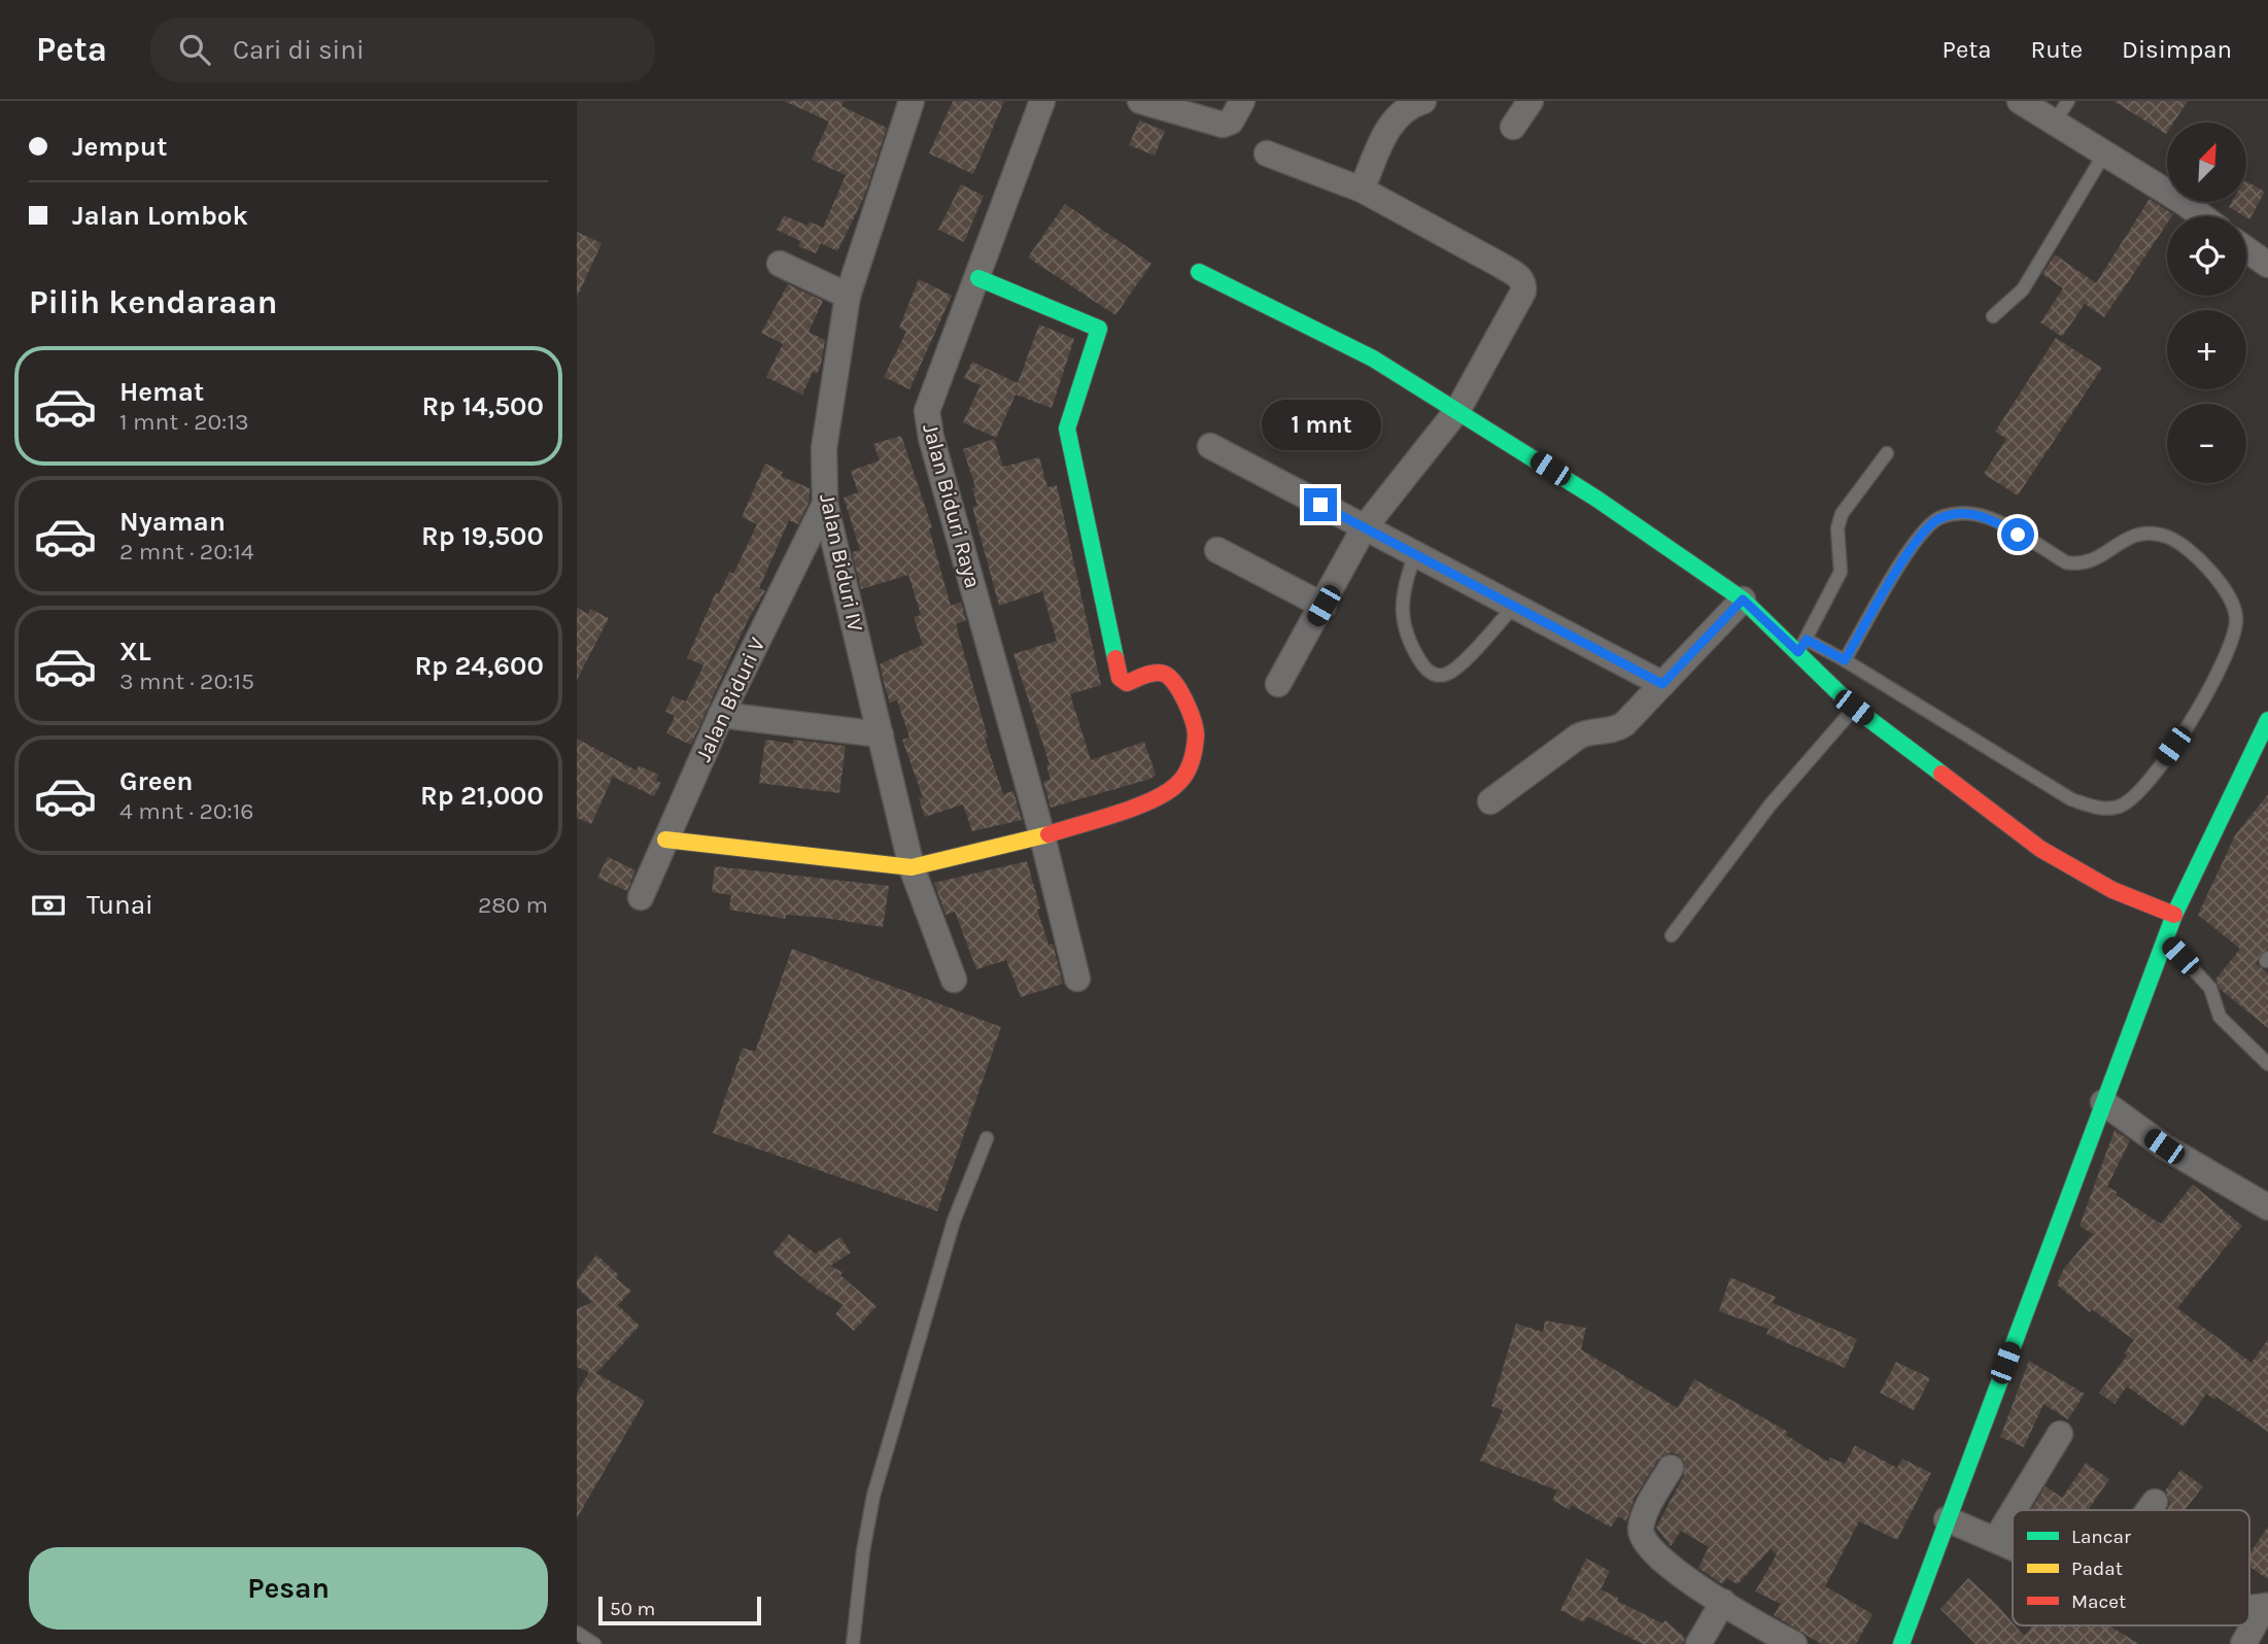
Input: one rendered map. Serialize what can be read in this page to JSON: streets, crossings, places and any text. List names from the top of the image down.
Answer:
{
  "streets": {
    "street": ["Jalan Biduri Raya", "Jalan Biduri IV", "Jalan Biduri V"]
  },
  "crossings": [
    ["Jalan Biduri IV", "Jalan Biduri V"]
  ],
  "legend": ["Lancar", "Padat", "Macet"],
  "scale_bar": "50 m",
  "north": "top right",
  "page": {
    "header": "Peta",
    "search": "Cari di sini",
    "nav": ["Peta", "Rute", "Disimpan"],
    "banner": ["Jemput", "Jalan Lombok"],
    "map_buttons": ["+", "−"],
    "heading": "Pilih kendaraan",
    "list": [
      {
        "name": "Hemat",
        "note": "1 mnt · 20:13",
        "value": "Rp 14,500"
      },
      {
        "name": "Nyaman",
        "note": "2 mnt · 20:14",
        "value": "Rp 19,500"
      },
      {
        "name": "XL",
        "note": "3 mnt · 20:15",
        "value": "Rp 24,600"
      },
      {
        "name": "Green",
        "note": "4 mnt · 20:16",
        "value": "Rp 21,000"
      }
    ],
    "bubble": "1 mnt",
    "pay": ["Tunai", "280 m"],
    "buttons": "Pesan",
    "scale": "50 m"
  }
}
